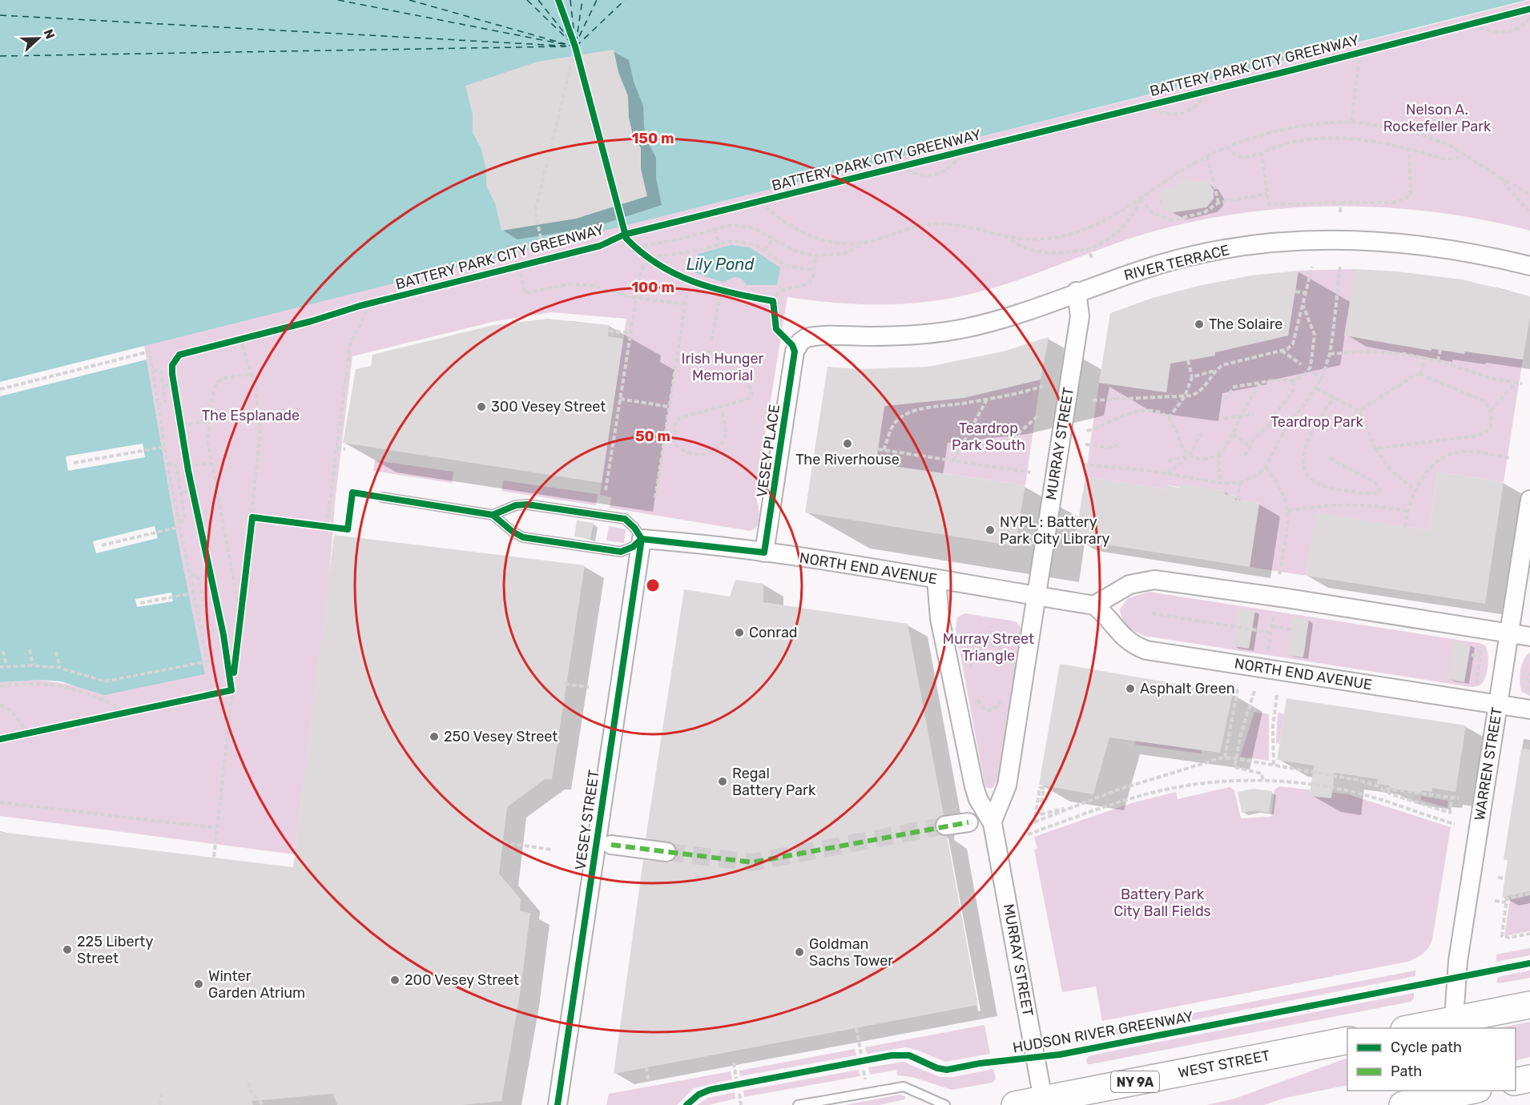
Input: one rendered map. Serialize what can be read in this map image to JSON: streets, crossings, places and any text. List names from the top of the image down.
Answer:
{
  "streets": {
    "highway": ["WEST STREET", "NY 9A"],
    "street": [
      "RIVER TERRACE",
      "MURRAY STREET",
      "VESEY PLACE",
      "NORTH END AVENUE",
      "WARREN STREET",
      "VESEY STREET"
    ],
    "cycle path": ["BATTERY PARK CITY GREENWAY", "HUDSON RIVER GREENWAY"]
  },
  "crossings": [
    ["RIVER TERRACE", "MURRAY STREET"],
    ["RIVER TERRACE", "VESEY PLACE"],
    ["MURRAY STREET", "NORTH END AVENUE"],
    ["MURRAY STREET", "WEST STREET"],
    ["VESEY PLACE", "NORTH END AVENUE"],
    ["NORTH END AVENUE", "WARREN STREET"],
    ["NORTH END AVENUE", "VESEY STREET"]
  ],
  "water": ["Lily Pond"],
  "parks": [
    "Nelson A. Rockefeller Park",
    "Irish Hunger Memorial",
    "The Esplanade",
    "Teardrop Park",
    "Teardrop Park South",
    "Murray Street Triangle",
    "Battery Park City Ball Fields"
  ],
  "places": [
    "The Solaire",
    "300 Vesey Street",
    "The Riverhouse",
    "NYPL : Battery Park City Library",
    "Conrad",
    "Asphalt Green",
    "250 Vesey Street",
    "Regal Battery Park",
    "225 Liberty Street",
    "Goldman Sachs Tower",
    "200 Vesey Street",
    "Winter Garden Atrium"
  ],
  "legend": ["Cycle path", "Path"],
  "north": "right",
  "rings": ["150 m", "100 m", "50 m"]
}
